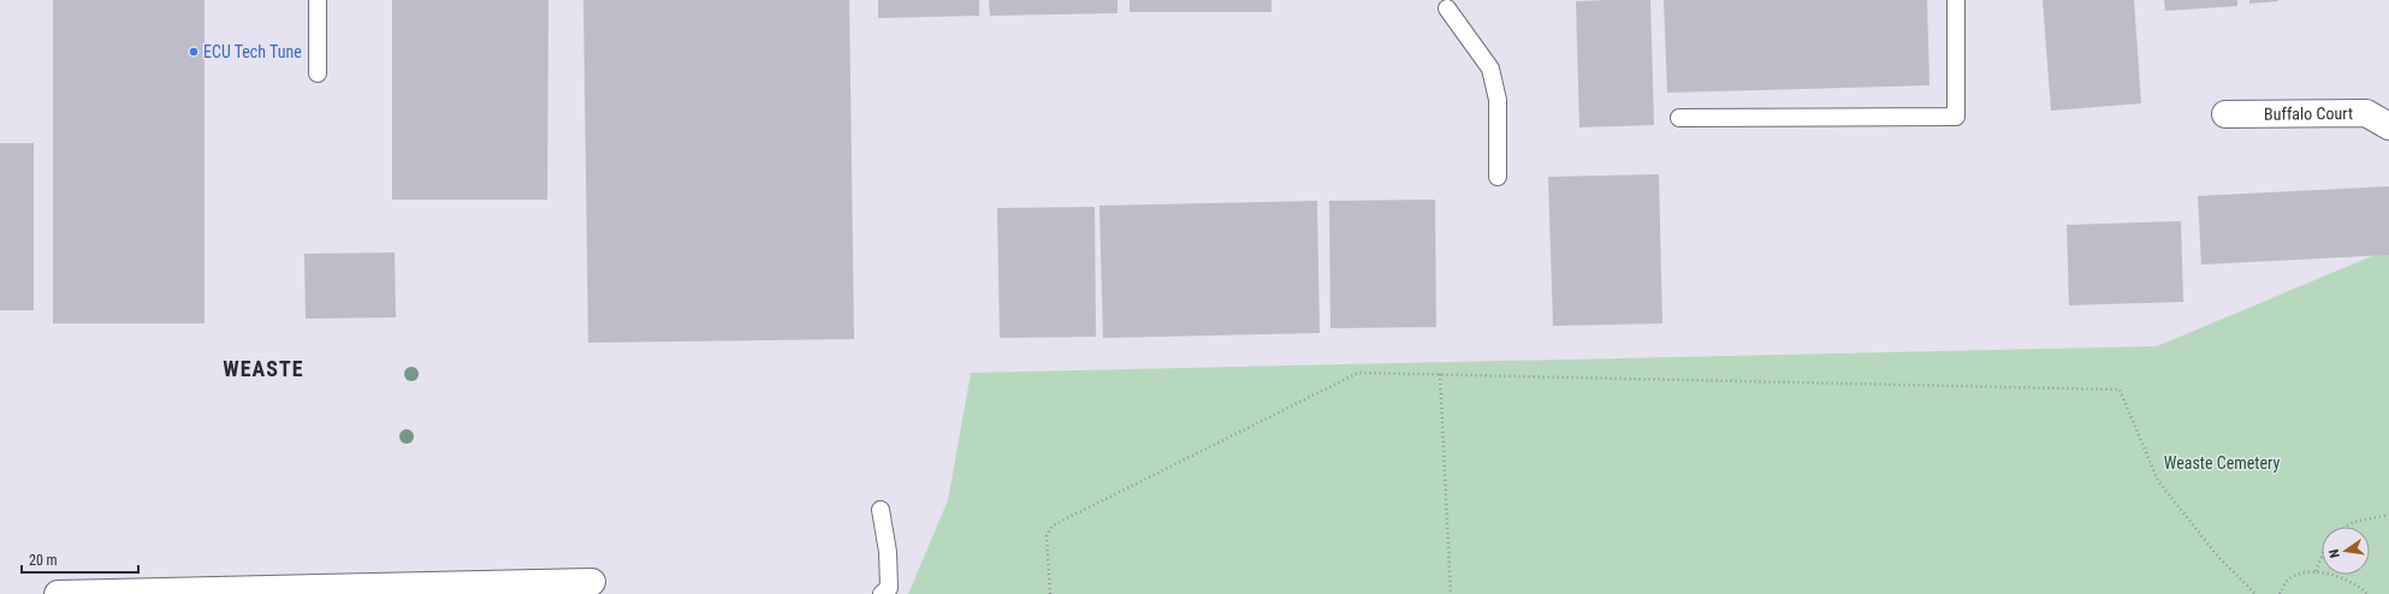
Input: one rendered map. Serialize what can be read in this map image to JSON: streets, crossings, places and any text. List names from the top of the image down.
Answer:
{
  "streets": {
    "street": ["Buffalo Court"]
  },
  "districts": ["WEASTE"],
  "parks": ["Weaste Cemetery"],
  "places": ["ECU Tech Tune"],
  "scale_bar": "20 m",
  "north": "left"
}
